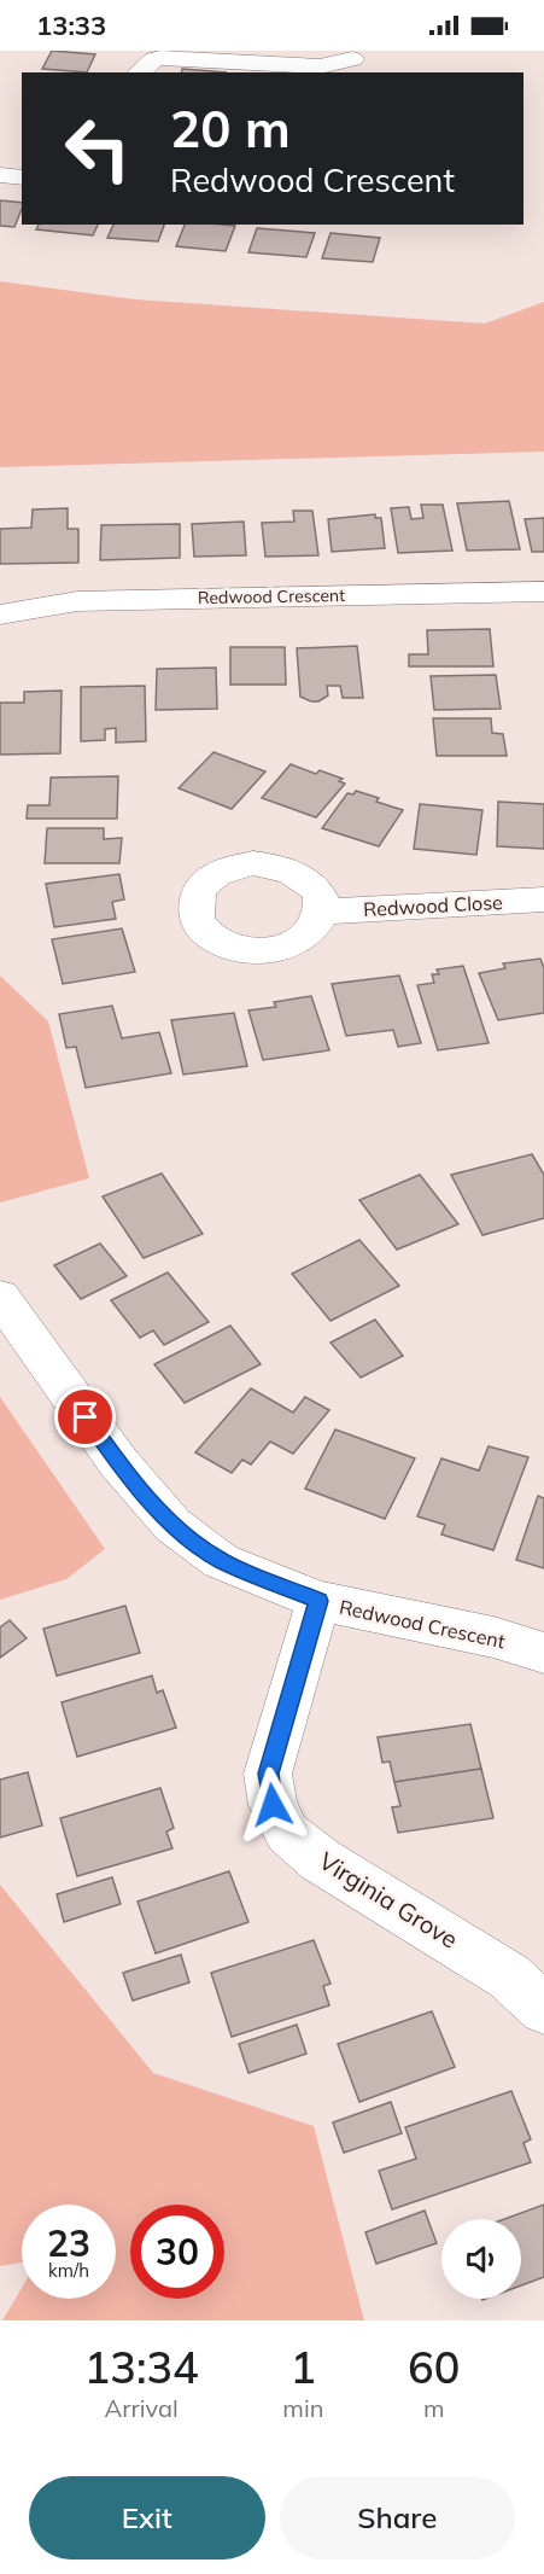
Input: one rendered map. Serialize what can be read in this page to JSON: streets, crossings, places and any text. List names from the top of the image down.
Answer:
{
  "streets": {
    "street": ["Redwood Crescent", "Redwood Close", "Virginia Grove"]
  },
  "crossings": [
    ["Redwood Crescent", "Virginia Grove"]
  ],
  "page": {
    "status": "13:33",
    "turn": ["20 m", "Redwood Crescent"],
    "speed": "23 km/h",
    "limit": "30",
    "eta": [
      "13:34",
      "Arrival",
      "1",
      "min",
      "60",
      "m"
    ],
    "buttons": ["Exit", "Share"]
  }
}
